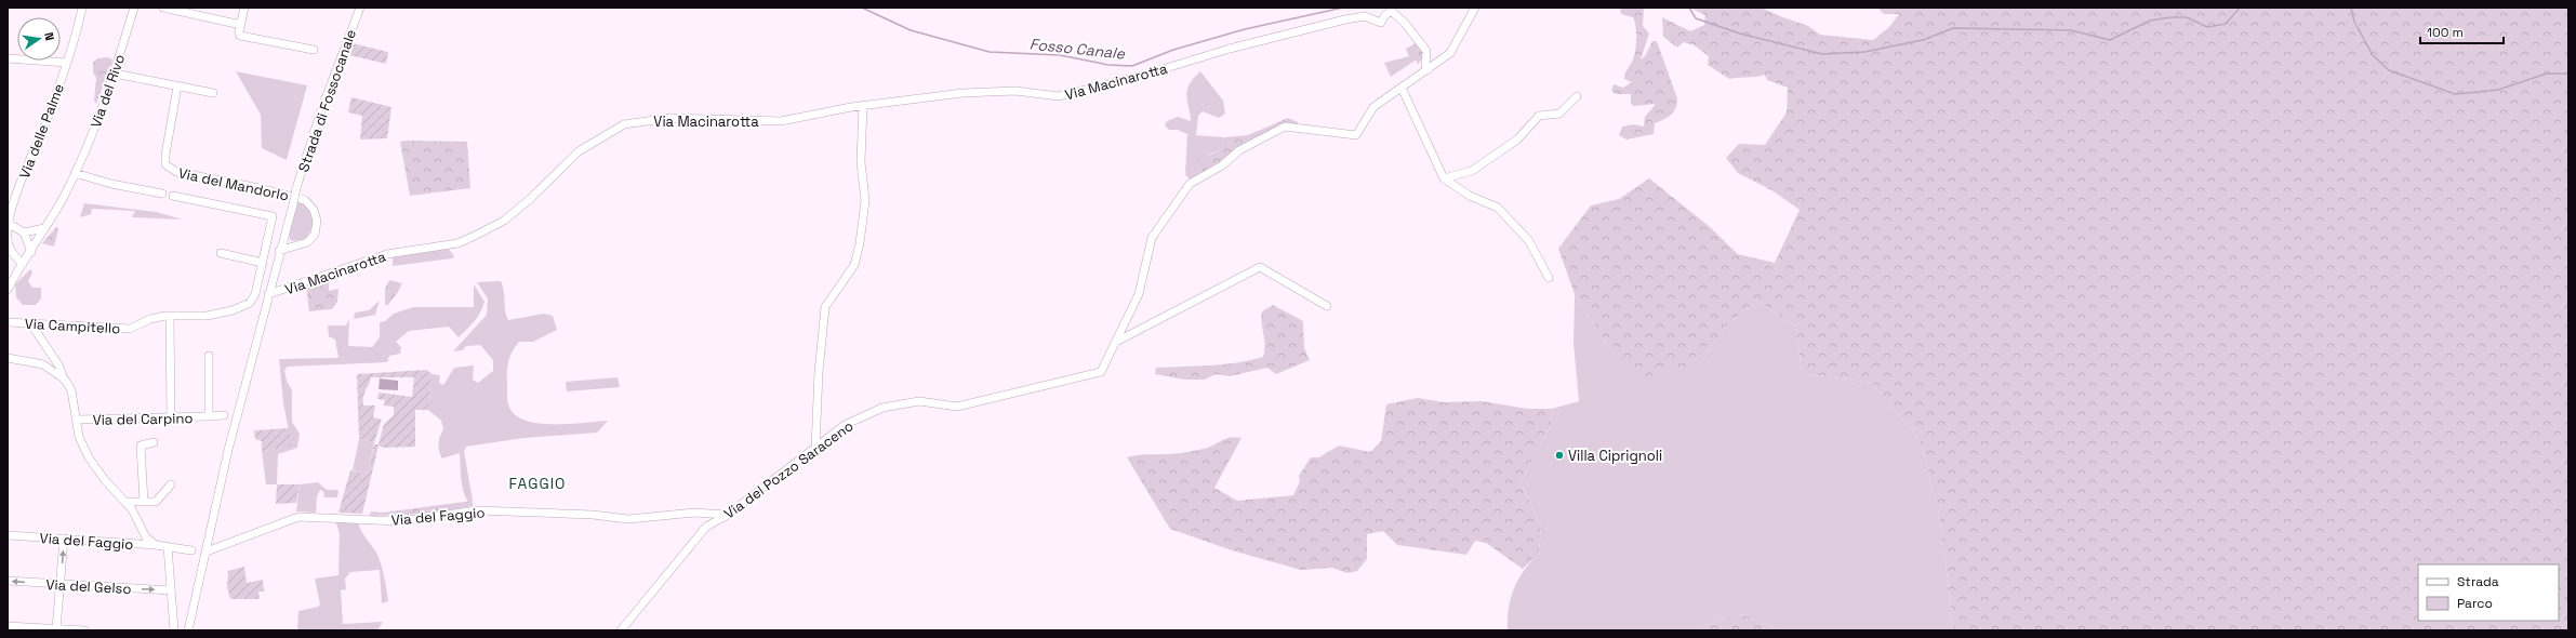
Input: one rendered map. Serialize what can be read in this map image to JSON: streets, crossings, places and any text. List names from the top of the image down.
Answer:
{
  "streets": {
    "street": [
      "Via Macinarotta",
      "Via del Rivo",
      "Strada di Fossocanale",
      "Via delle Palme",
      "Via del Mandorlo",
      "Via Campitello",
      "Via del Carpino",
      "Via del Pozzo Saraceno",
      "Via del Faggio",
      "Via del Gelso"
    ]
  },
  "crossings": [
    ["Via Macinarotta", "Strada di Fossocanale"],
    ["Via Macinarotta", "Via del Pozzo Saraceno"],
    ["Via Macinarotta", "Via del Faggio"],
    ["Via del Rivo", "Via delle Palme"],
    ["Strada di Fossocanale", "Via del Mandorlo"],
    ["Via del Pozzo Saraceno", "Via del Faggio"]
  ],
  "districts": ["FAGGIO"],
  "water": ["Fosso Canale"],
  "places": ["Villa Ciprignoli"],
  "legend": ["Strada", "Parco"],
  "scale_bar": "100 m",
  "north": "right"
}
